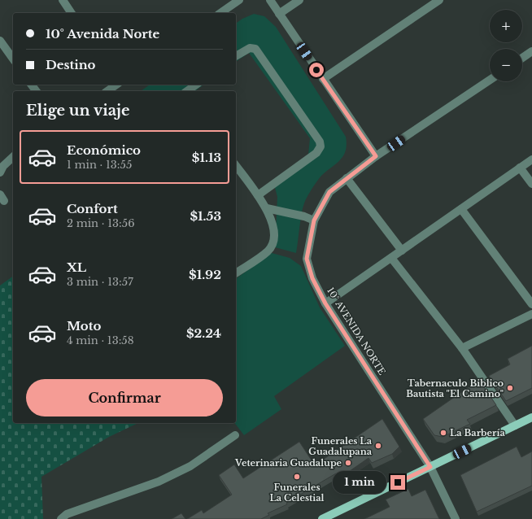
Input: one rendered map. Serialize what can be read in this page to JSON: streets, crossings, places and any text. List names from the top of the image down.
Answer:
{
  "streets": {
    "street": ["10° AVENIDA NORTE"]
  },
  "places": [
    "Tabernaculo Biblico Bautista \"El Camino\"",
    "La Barbería",
    "Funerales La Guadalupana",
    "Veterinaria Guadalupe",
    "Funerales La Celestial"
  ],
  "page": {
    "map_buttons": ["+", "−"],
    "banner": ["10° Avenida Norte", "Destino"],
    "heading": "Elige un viaje",
    "list": [
      {
        "name": "Económico",
        "note": "1 min · 13:55",
        "value": "$1.13"
      },
      {
        "name": "Confort",
        "note": "2 min · 13:56",
        "value": "$1.53"
      },
      {
        "name": "XL",
        "note": "3 min · 13:57",
        "value": "$1.92"
      },
      {
        "name": "Moto",
        "note": "4 min · 13:58",
        "value": "$2.24"
      }
    ],
    "buttons": "Confirmar",
    "bubble": "1 min"
  }
}
